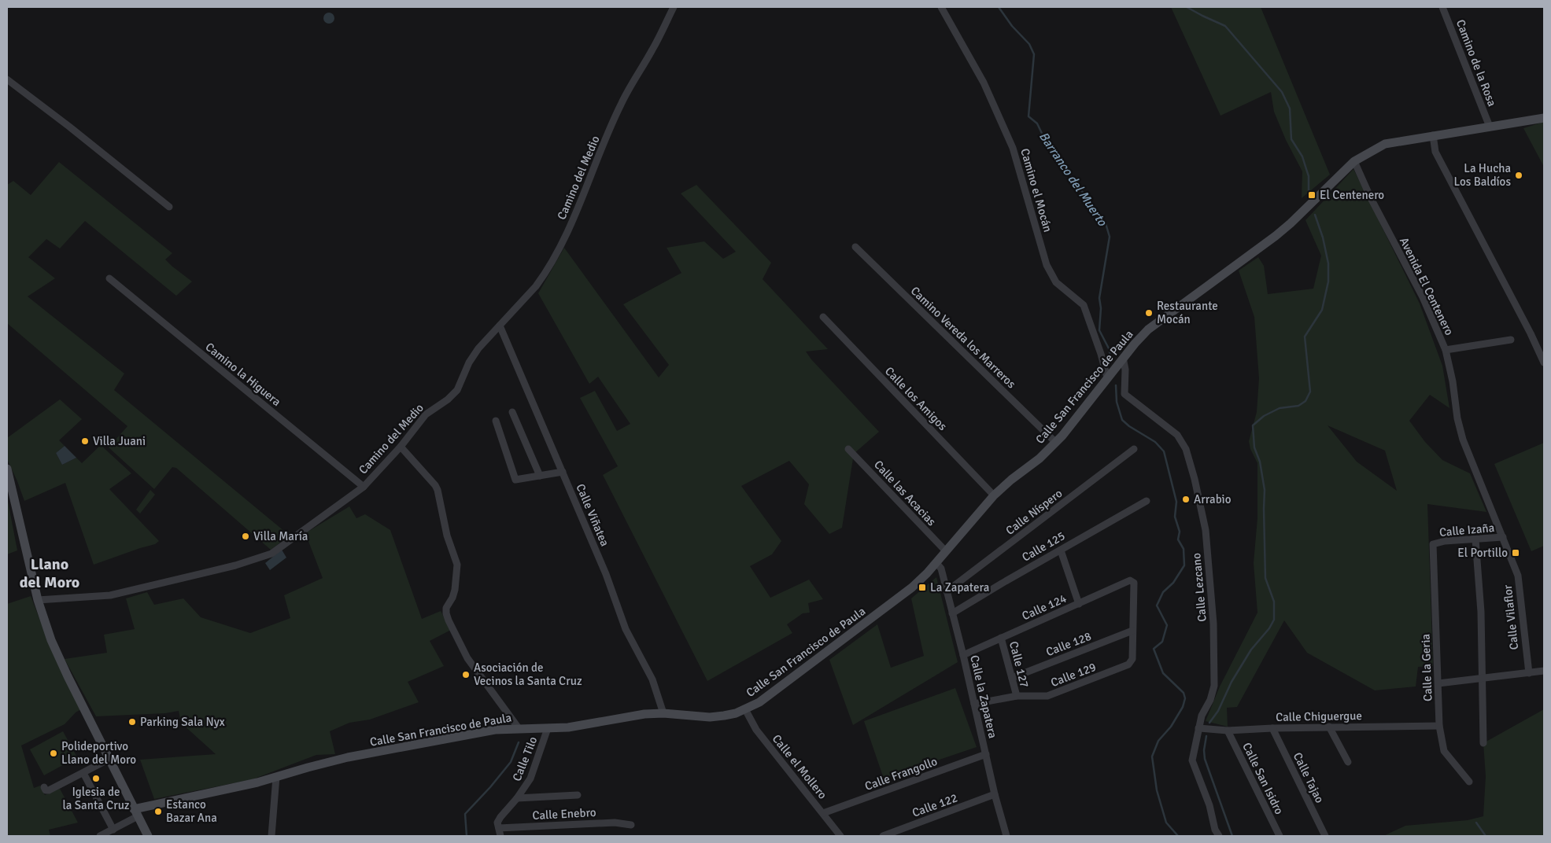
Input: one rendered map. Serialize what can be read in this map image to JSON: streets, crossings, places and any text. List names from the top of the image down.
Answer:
{
  "streets": {
    "main road": ["Calle San Francisco de Paula"],
    "street": [
      "Camino de la Rosa",
      "Camino del Medio",
      "Camino el Mocán",
      "Avenida El Centenero",
      "Camino Vereda los Marreros",
      "Camino la Higuera",
      "Calle los Amigos",
      "Calle las Acacias",
      "Calle Níspero",
      "Calle Viñatea",
      "Calle Izaña",
      "Calle 125",
      "Calle Lezcano",
      "Calle 124",
      "Calle Vilaflor",
      "Calle 128",
      "Calle 127",
      "Calle la Geria",
      "Calle 129",
      "Calle la Zapatera",
      "Calle Chiguergue",
      "Calle Tilo",
      "Calle el Mollero",
      "Calle Frangollo",
      "Calle Tajao",
      "Calle San Isidro",
      "Calle 122",
      "Calle Enebro"
    ]
  },
  "crossings": [
    ["Camino de la Rosa", "Calle San Francisco de Paula"],
    ["Camino del Medio", "Camino la Higuera"],
    ["Camino del Medio", "Calle Viñatea"],
    ["Camino el Mocán", "Calle San Francisco de Paula"],
    ["Avenida El Centenero", "Calle San Francisco de Paula"],
    ["Avenida El Centenero", "Calle Izaña"],
    ["Avenida El Centenero", "Calle Vilaflor"],
    ["Camino Vereda los Marreros", "Calle San Francisco de Paula"],
    ["Calle San Francisco de Paula", "Calle los Amigos"],
    ["Calle San Francisco de Paula", "Calle las Acacias"],
    ["Calle San Francisco de Paula", "Calle Viñatea"],
    ["Calle San Francisco de Paula", "Calle Lezcano"],
    ["Calle San Francisco de Paula", "Calle la Zapatera"],
    ["Calle San Francisco de Paula", "Calle Tilo"],
    ["Calle San Francisco de Paula", "Calle el Mollero"],
    ["Calle Níspero", "Calle la Zapatera"],
    ["Calle Izaña", "Calle Vilaflor"],
    ["Calle Izaña", "Calle la Geria"],
    ["Calle 125", "Calle la Zapatera"],
    ["Calle Lezcano", "Calle Chiguergue"],
    ["Calle 124", "Calle 128"],
    ["Calle 124", "Calle 127"],
    ["Calle 124", "Calle 129"],
    ["Calle 124", "Calle la Zapatera"],
    ["Calle 128", "Calle 127"],
    ["Calle 128", "Calle 129"],
    ["Calle 127", "Calle 129"],
    ["Calle la Geria", "Calle Chiguergue"],
    ["Calle 129", "Calle la Zapatera"],
    ["Calle la Zapatera", "Calle Frangollo"],
    ["Calle la Zapatera", "Calle 122"],
    ["Calle Chiguergue", "Calle Tajao"],
    ["Calle Chiguergue", "Calle San Isidro"],
    ["Calle Tilo", "Calle Enebro"],
    ["Calle el Mollero", "Calle Frangollo"]
  ],
  "districts": ["Llano del Moro"],
  "water": ["Barranco del Muerto"],
  "places": {
    "other": [
      "La Hucha Los Baldíos",
      "Restaurante Mocán",
      "Villa Juani",
      "Arrabio",
      "Villa María",
      "Asociación de Vecinos la Santa Cruz",
      "Parking Sala Nyx",
      "Polideportivo Llano del Moro",
      "Iglesia de la Santa Cruz",
      "Estanco Bazar Ana"
    ],
    "transit": ["El Centenero", "El Portillo", "La Zapatera"]
  }
}
